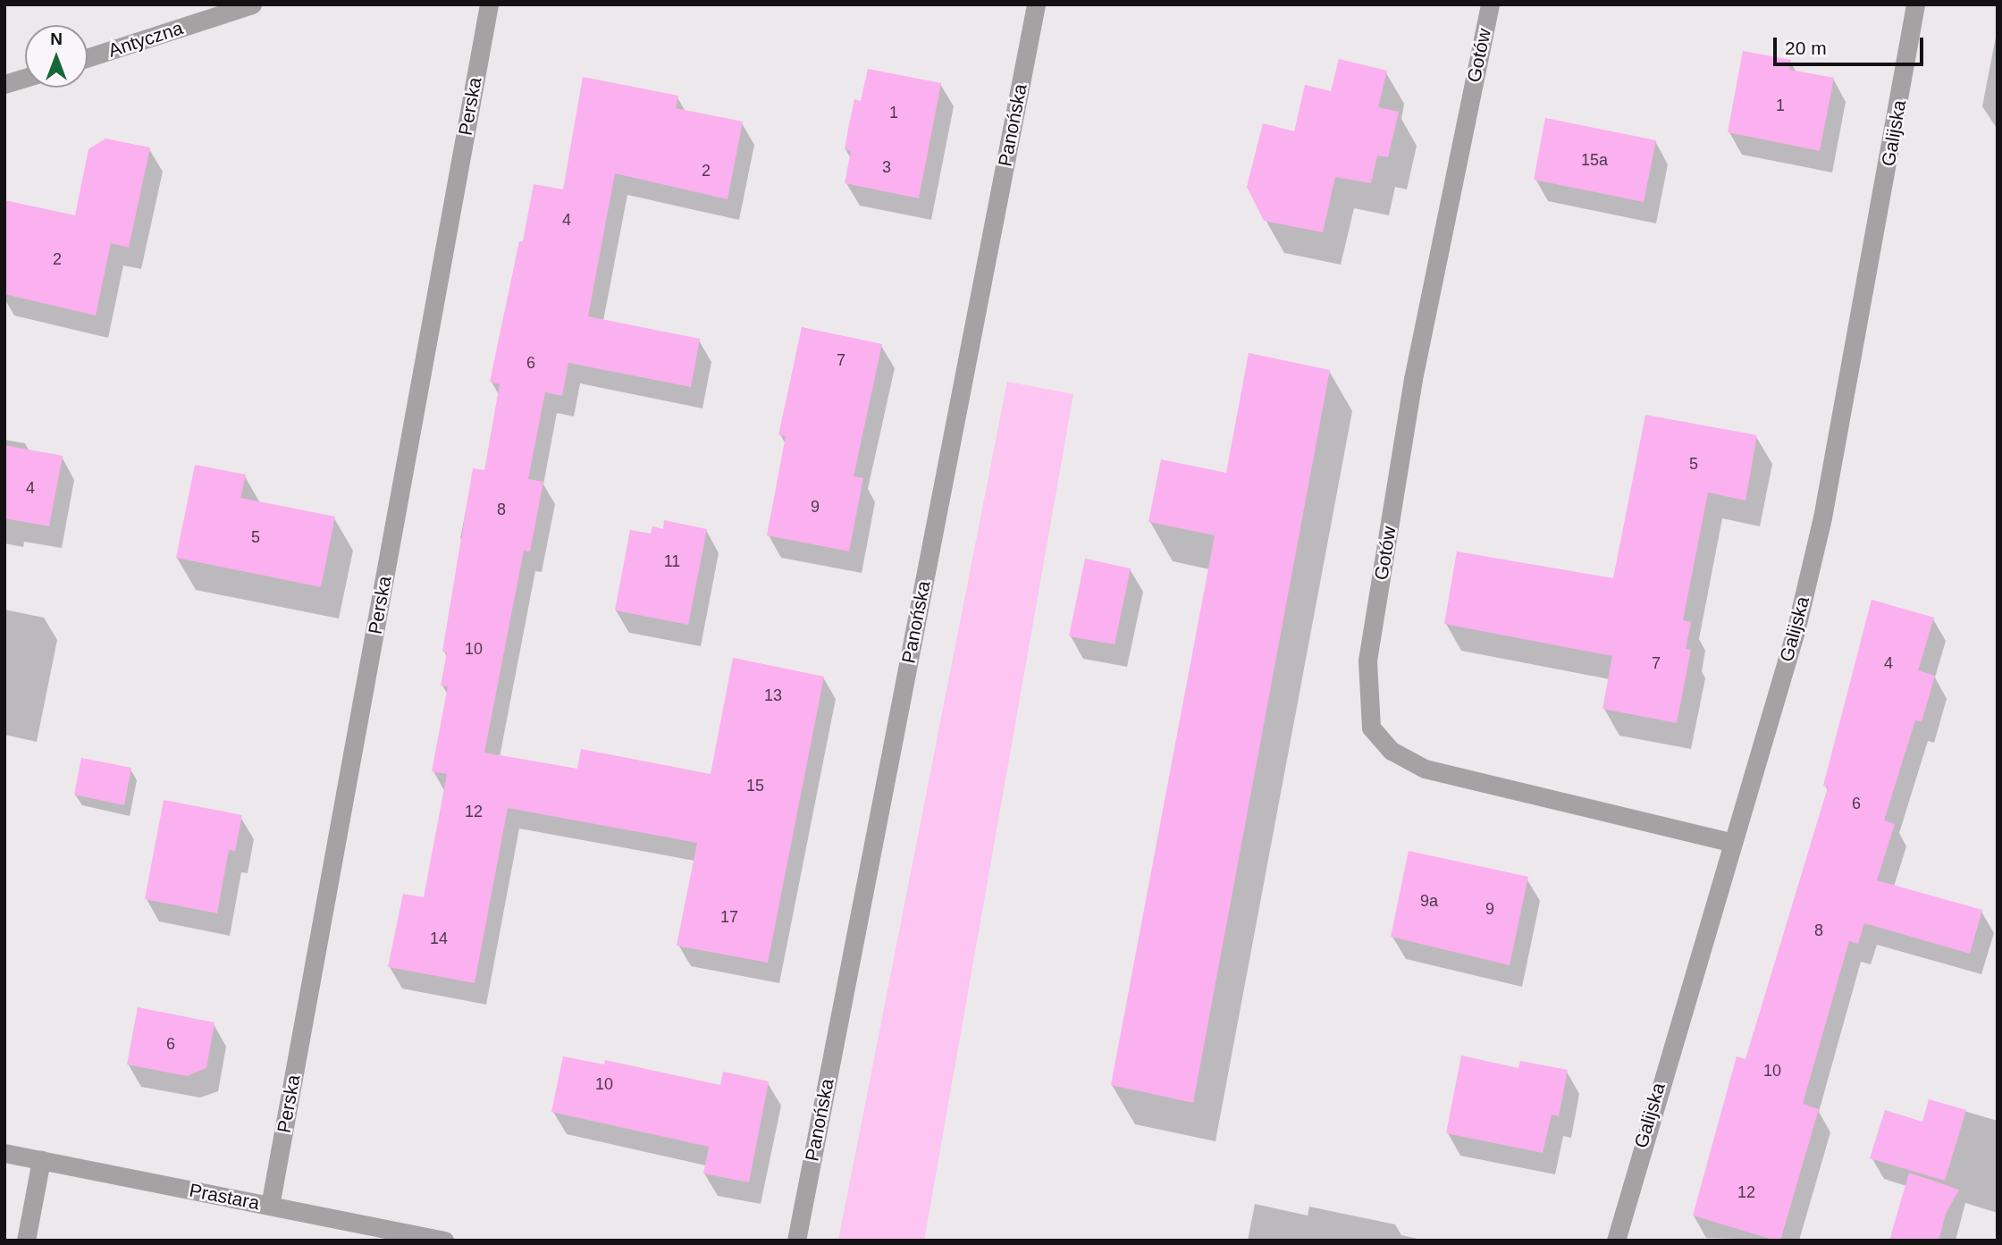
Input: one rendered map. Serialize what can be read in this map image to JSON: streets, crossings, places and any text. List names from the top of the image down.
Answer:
{
  "streets": {
    "street": [
      "Antyczna",
      "Gotów",
      "Perska",
      "Panońska",
      "Galijska",
      "Prastara"
    ]
  },
  "crossings": [
    ["Gotów", "Galijska"],
    ["Perska", "Prastara"]
  ],
  "house_numbers": [
    "1",
    "1",
    "15a",
    "3",
    "2",
    "4",
    "2",
    "7",
    "6",
    "5",
    "4",
    "9",
    "8",
    "5",
    "11",
    "10",
    "7",
    "4",
    "13",
    "15",
    "6",
    "12",
    "9a",
    "9",
    "17",
    "8",
    "14",
    "6",
    "10",
    "10",
    "12"
  ],
  "scale_bar": "20 m",
  "north": "top"
}
